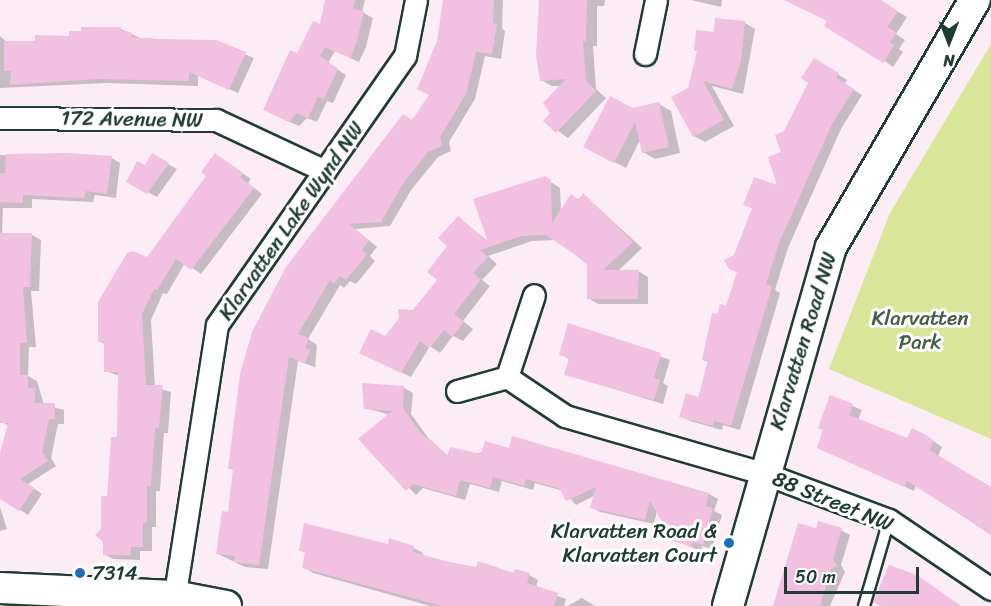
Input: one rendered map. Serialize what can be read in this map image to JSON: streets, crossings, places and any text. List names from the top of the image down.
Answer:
{
  "streets": {
    "street": [
      "172 Avenue NW",
      "Klarvatten Lake Wynd NW",
      "Klarvatten Road NW",
      "88 Street NW"
    ]
  },
  "crossings": [
    ["172 Avenue NW", "Klarvatten Lake Wynd NW"],
    ["Klarvatten Road NW", "88 Street NW"]
  ],
  "parks": ["Klarvatten Park"],
  "places": ["Klarvatten Road & Klarvatten Court", "7314"],
  "scale_bar": "50 m",
  "north": "bottom"
}
